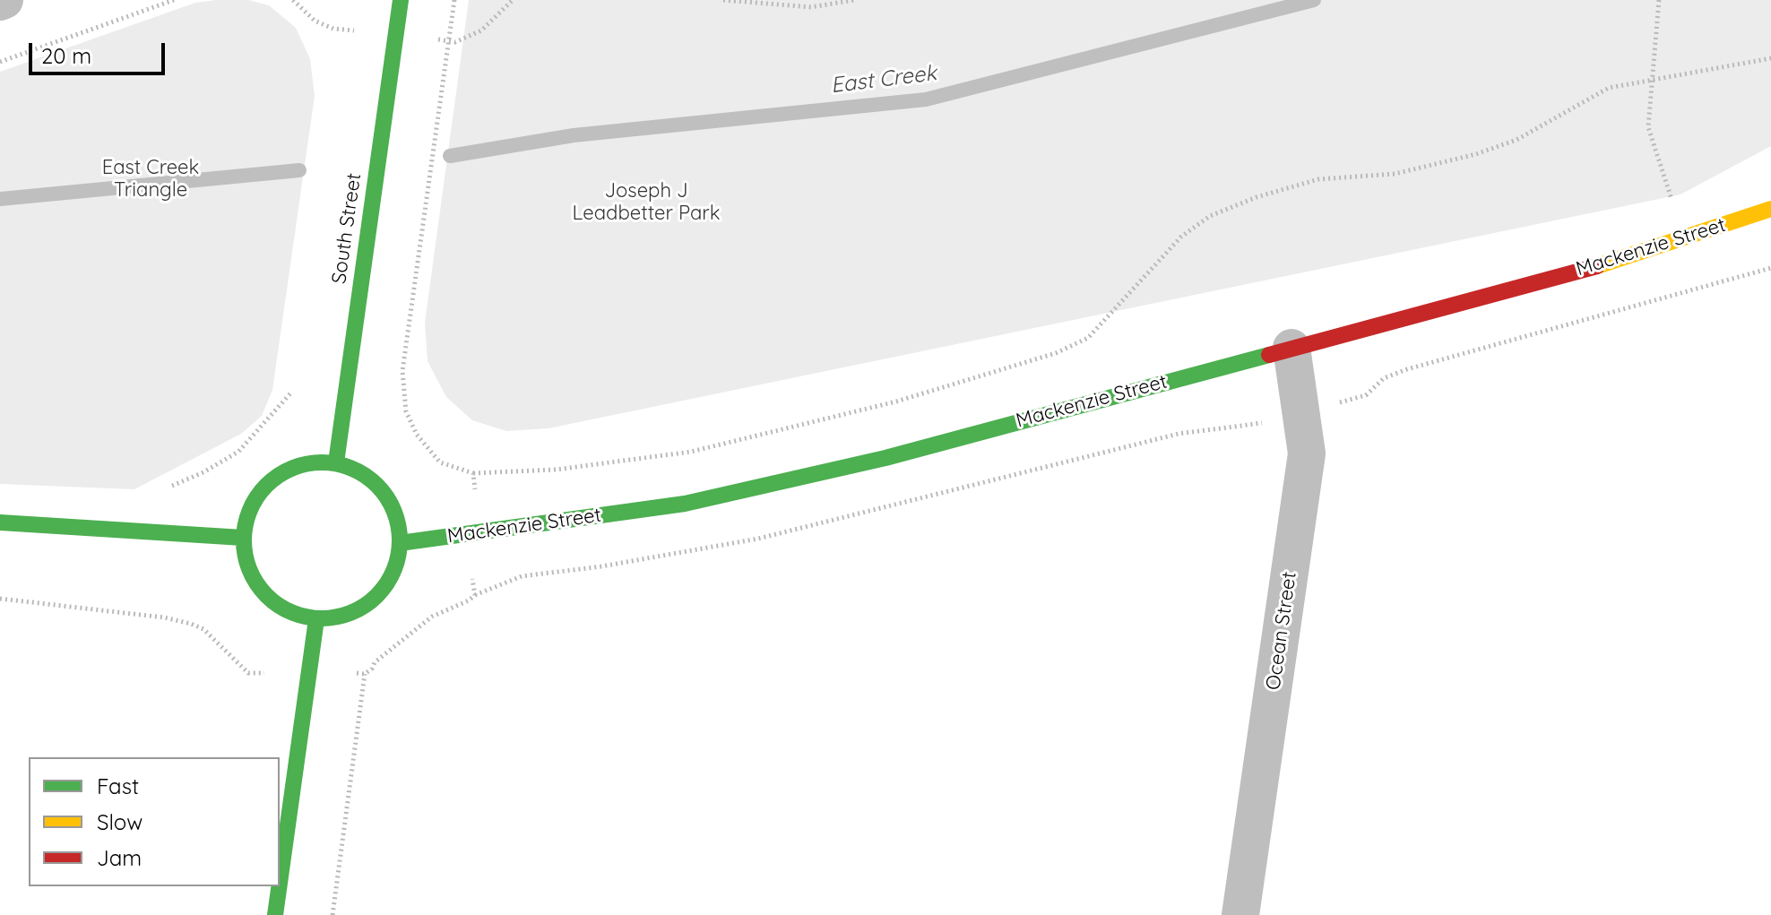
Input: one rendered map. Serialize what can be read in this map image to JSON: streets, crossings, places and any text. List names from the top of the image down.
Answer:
{
  "streets": {
    "main road": ["South Street", "Mackenzie Street"],
    "street": ["Ocean Street"]
  },
  "crossings": [
    ["South Street", "Mackenzie Street"],
    ["Mackenzie Street", "Ocean Street"]
  ],
  "water": ["East Creek"],
  "parks": ["East Creek Triangle", "Joseph J Leadbetter Park"],
  "legend": ["Fast", "Slow", "Jam"],
  "scale_bar": "20 m"
}
